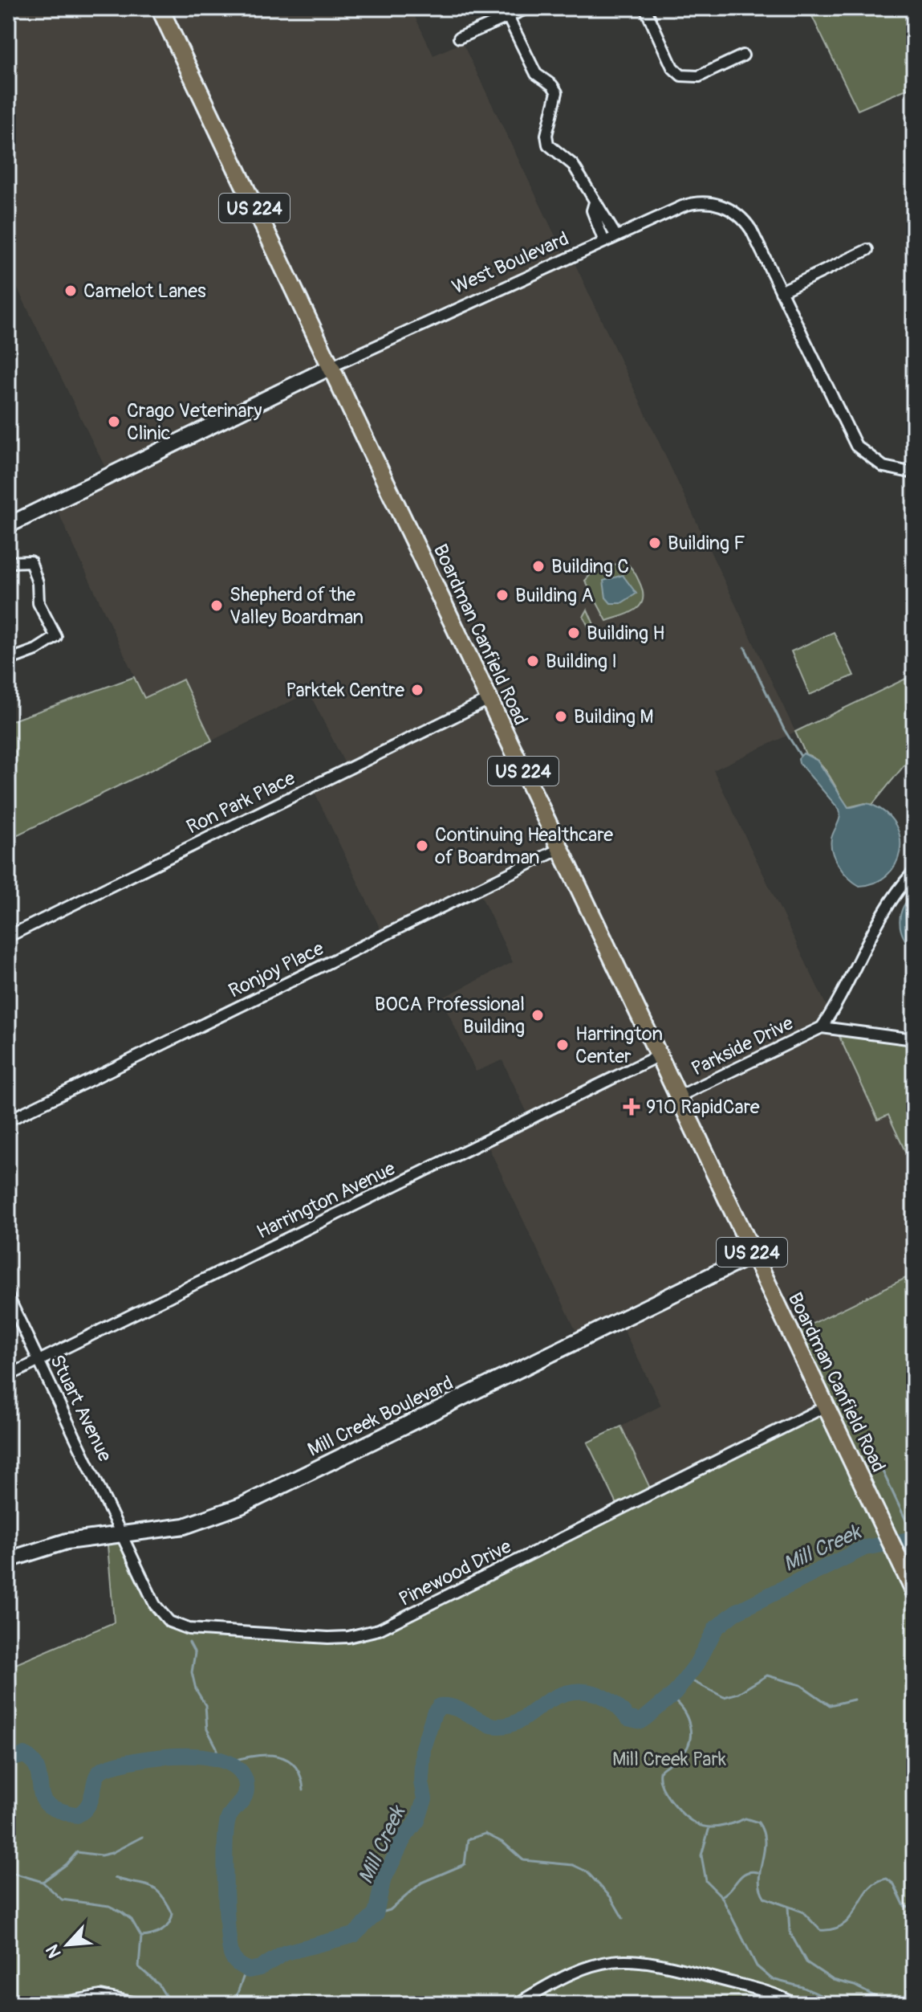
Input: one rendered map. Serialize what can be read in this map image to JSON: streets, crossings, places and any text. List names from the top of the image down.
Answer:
{
  "streets": {
    "main road": ["US 224", "Boardman Canfield Road"],
    "street": [
      "West Boulevard",
      "Ron Park Place",
      "Ronjoy Place",
      "Parkside Drive",
      "Harrington Avenue",
      "Stuart Avenue",
      "Mill Creek Boulevard",
      "Pinewood Drive"
    ]
  },
  "crossings": [
    ["West Boulevard", "Boardman Canfield Road"],
    ["Boardman Canfield Road", "Ron Park Place"],
    ["Boardman Canfield Road", "Ronjoy Place"],
    ["Boardman Canfield Road", "Parkside Drive"],
    ["Boardman Canfield Road", "Harrington Avenue"],
    ["Boardman Canfield Road", "Mill Creek Boulevard"],
    ["Boardman Canfield Road", "Pinewood Drive"],
    ["Harrington Avenue", "Stuart Avenue"],
    ["Stuart Avenue", "Mill Creek Boulevard"],
    ["Stuart Avenue", "Pinewood Drive"],
    ["Mill Creek Boulevard", "Pinewood Drive"]
  ],
  "water": ["Mill Creek"],
  "parks": ["Mill Creek Park"],
  "places": {
    "other": [
      "Camelot Lanes",
      "Crago Veterinary Clinic",
      "Building F",
      "Building C",
      "Building A",
      "Shepherd of the Valley Boardman",
      "Building H",
      "Building I",
      "Parktek Centre",
      "Building M",
      "Continuing Healthcare of Boardman",
      "BOCA Professional Building",
      "Harrington Center"
    ],
    "health": ["910 RapidCare"]
  },
  "north": "bottom left"
}
